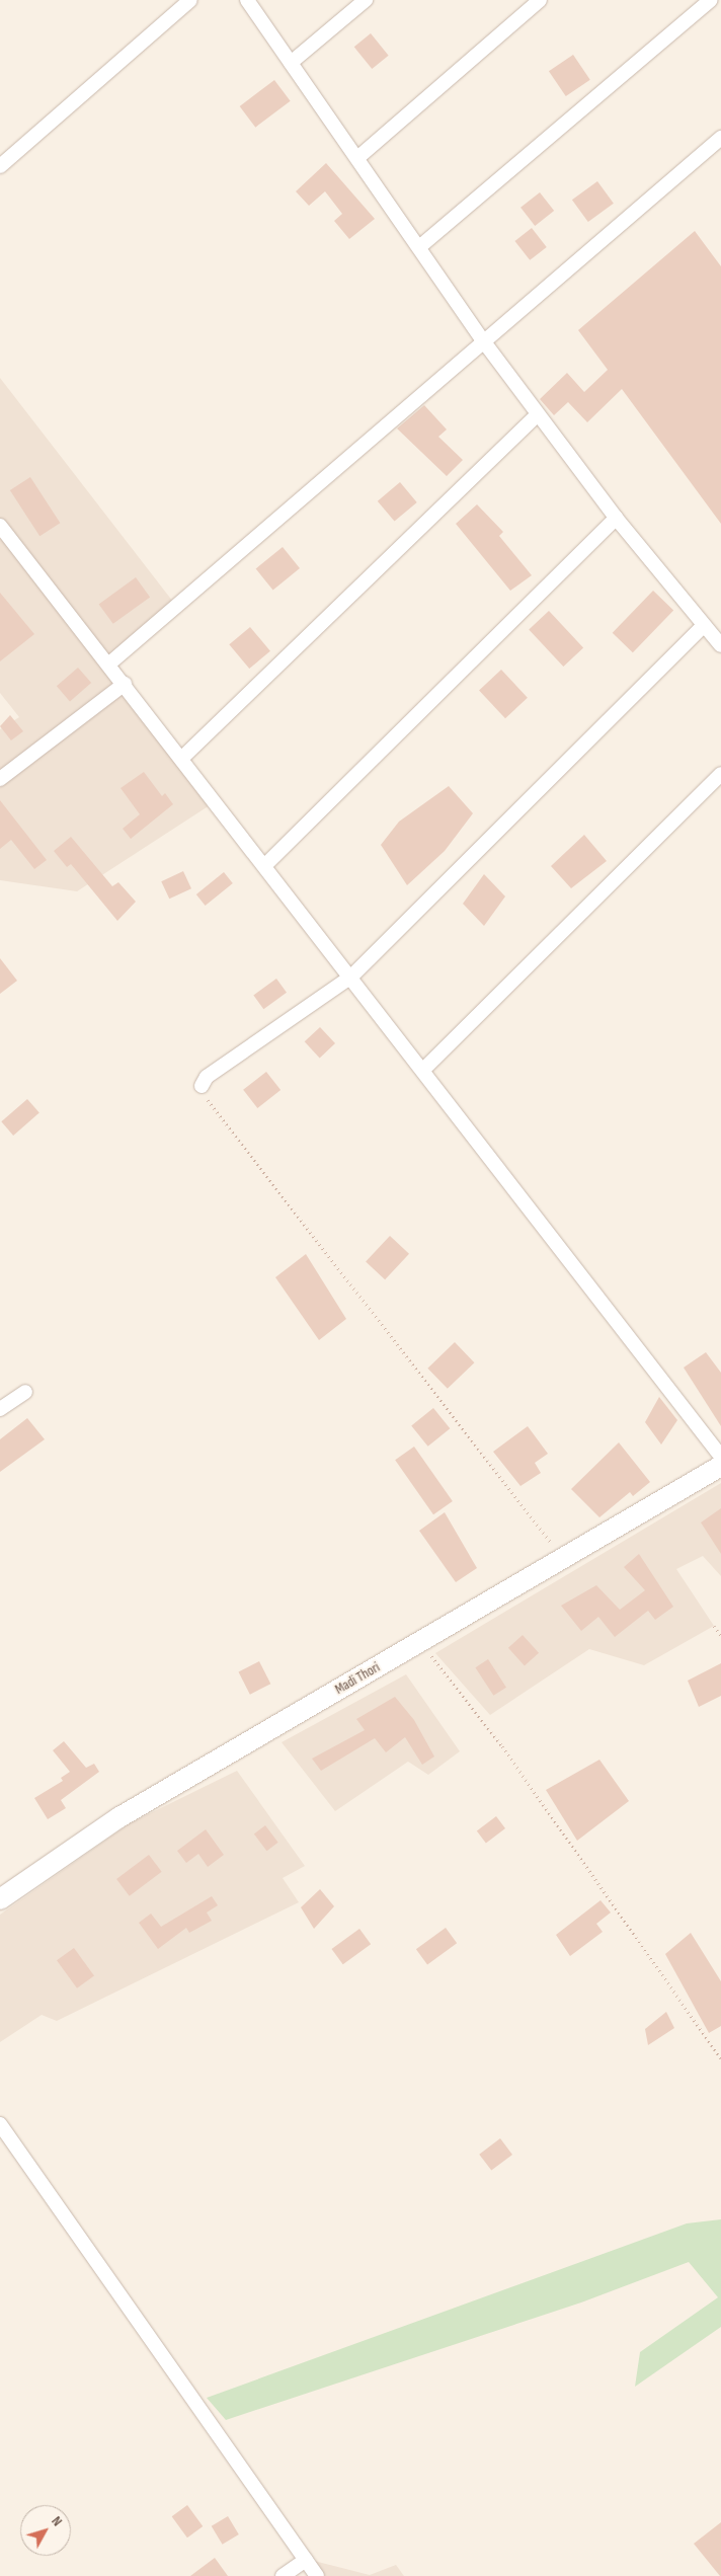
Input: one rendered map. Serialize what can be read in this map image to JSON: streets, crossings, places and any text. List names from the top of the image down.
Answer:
{
  "streets": {
    "main road": ["Madi Thori"]
  },
  "north": "top right"
}
